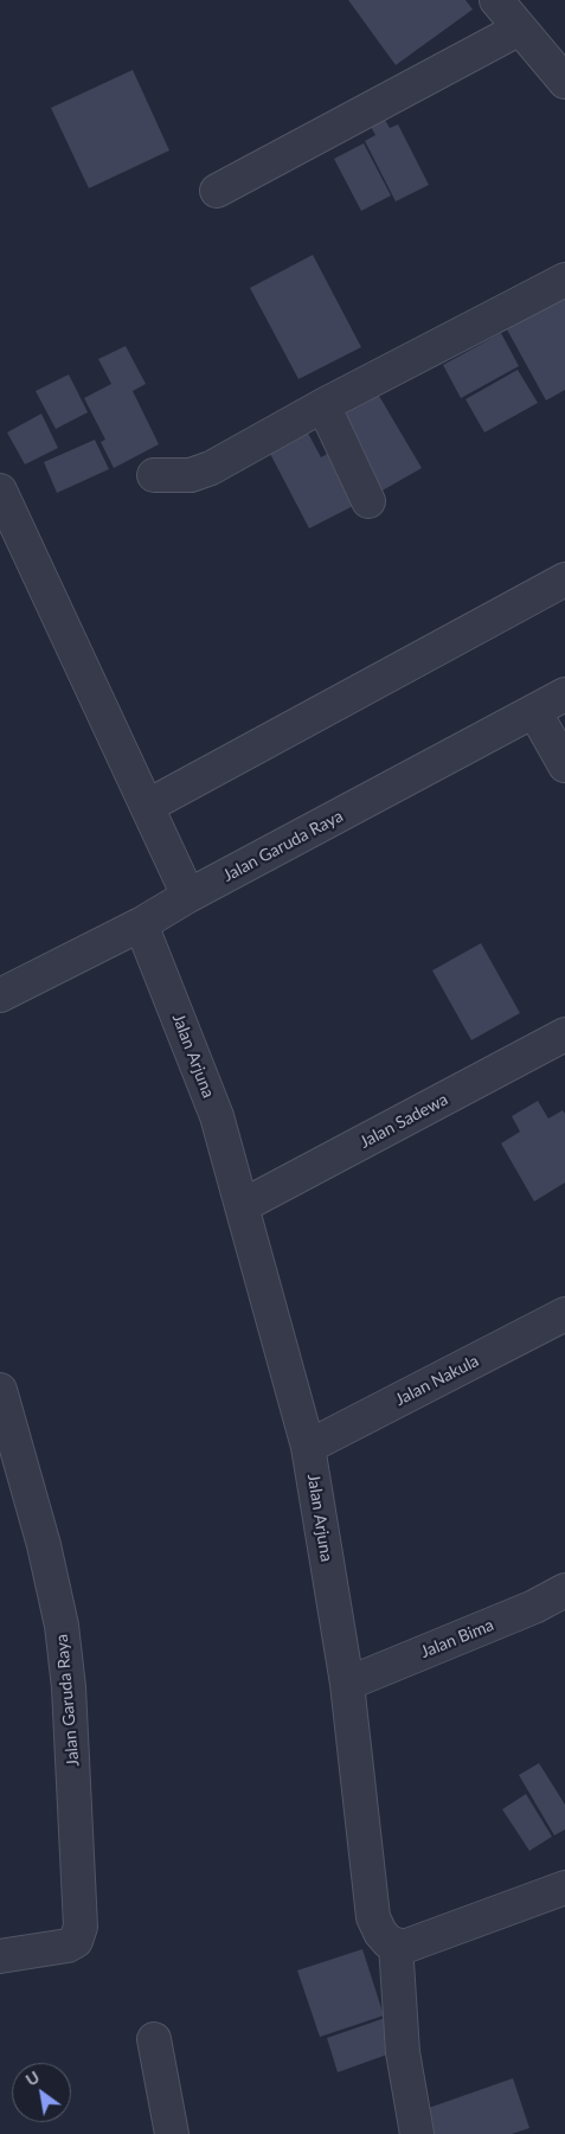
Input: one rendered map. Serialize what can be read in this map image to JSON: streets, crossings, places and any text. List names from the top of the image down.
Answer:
{
  "streets": {
    "street": [
      "Jalan Garuda Raya",
      "Jalan Arjuna",
      "Jalan Sadewa",
      "Jalan Nakula",
      "Jalan Bima"
    ]
  },
  "crossings": [
    ["Jalan Garuda Raya", "Jalan Arjuna"],
    ["Jalan Arjuna", "Jalan Sadewa"],
    ["Jalan Arjuna", "Jalan Nakula"],
    ["Jalan Arjuna", "Jalan Bima"]
  ],
  "north": "top left"
}
